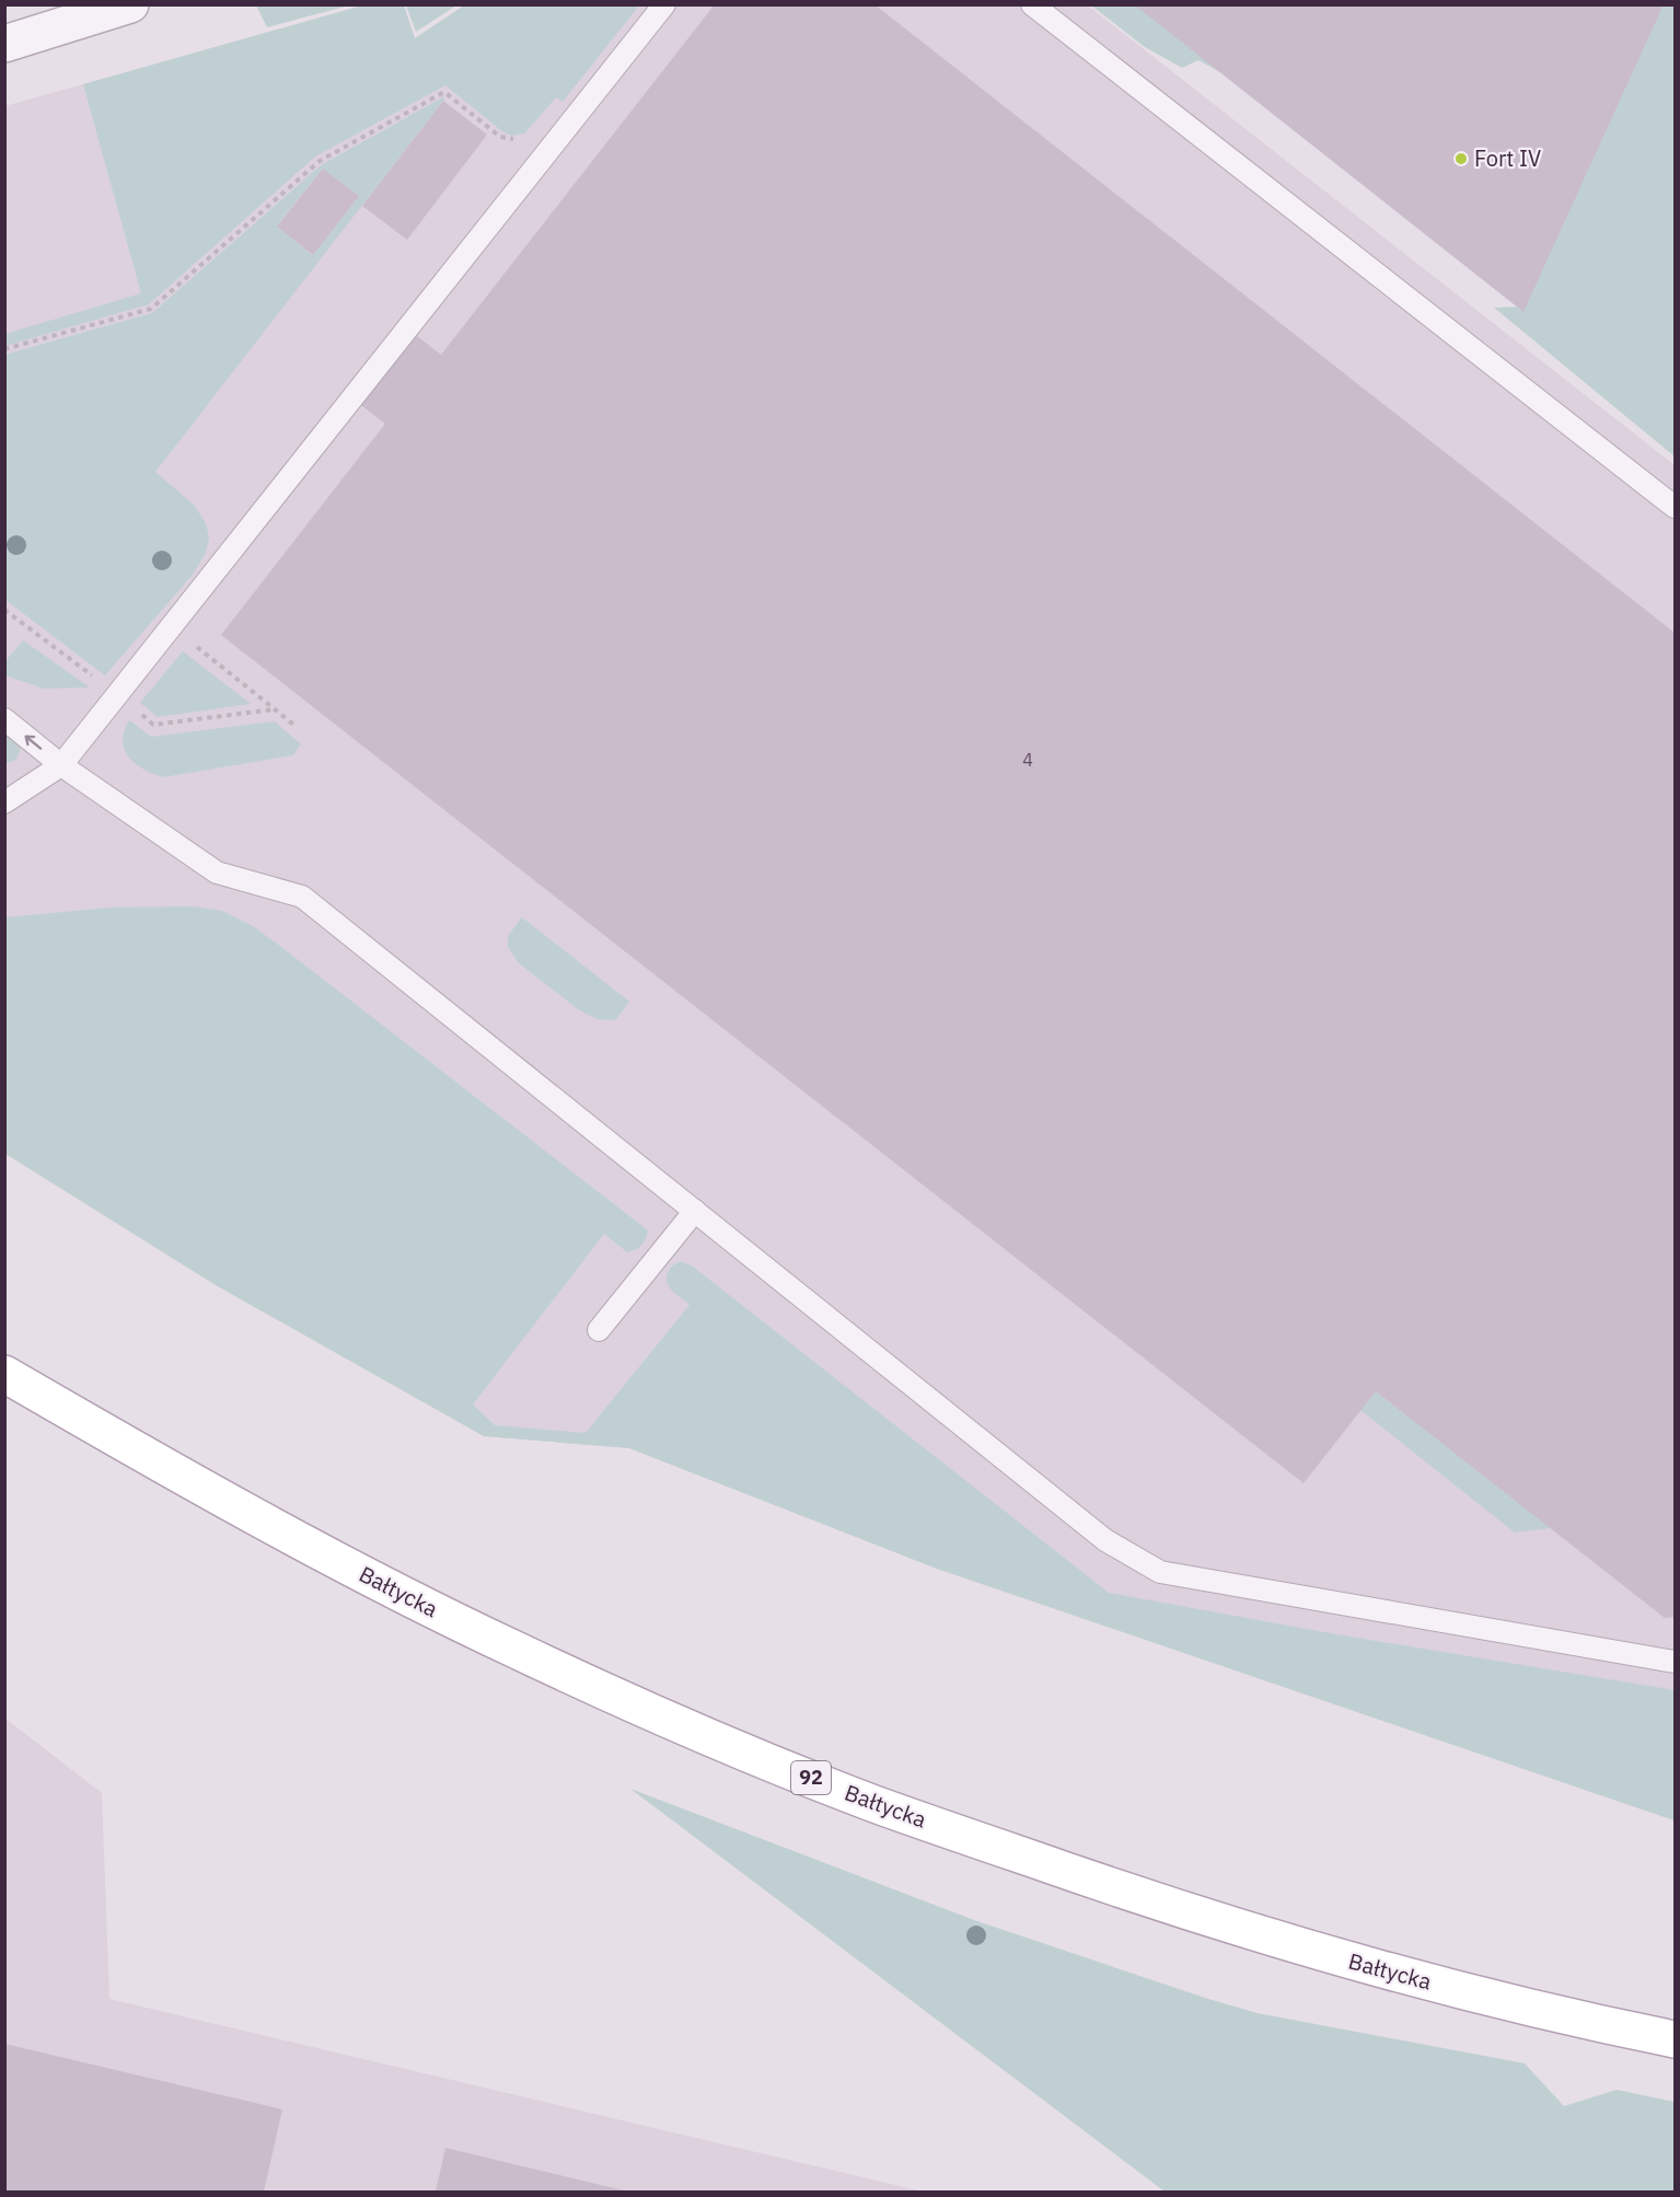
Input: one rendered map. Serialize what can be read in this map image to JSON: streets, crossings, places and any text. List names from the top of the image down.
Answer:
{
  "streets": {
    "main road": ["Bałtycka", "92"]
  },
  "places": ["Fort IV"],
  "house_numbers": ["4"]
}
